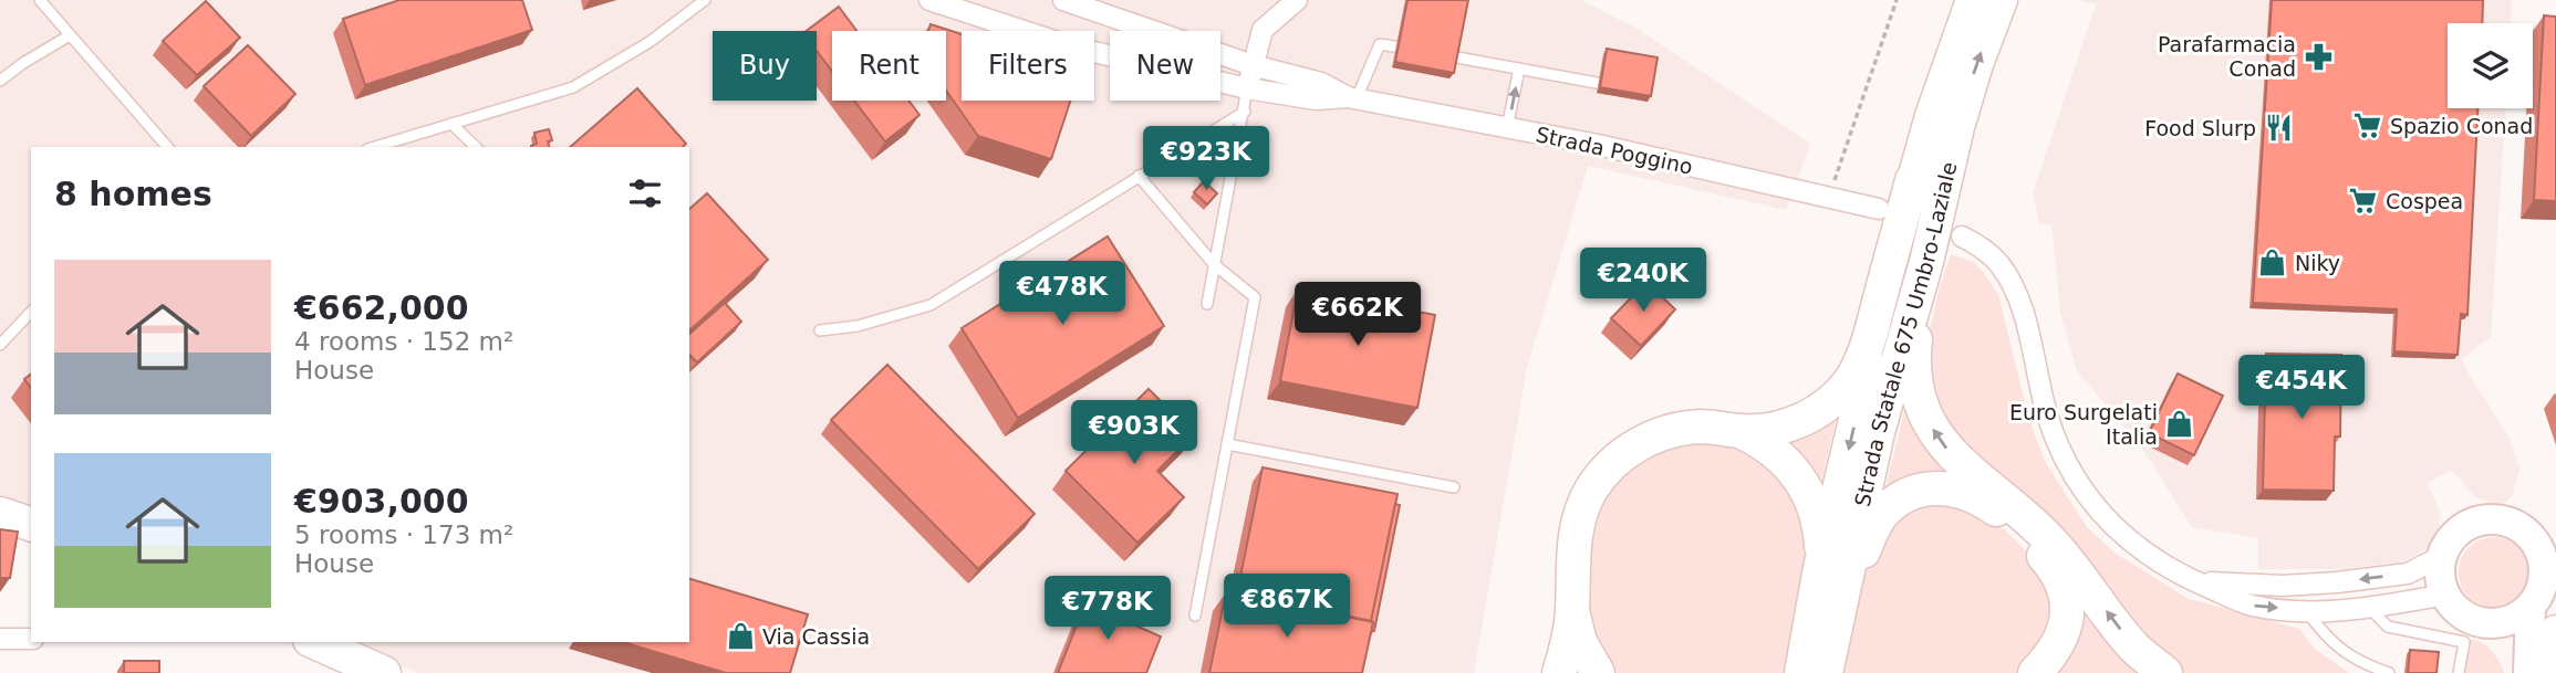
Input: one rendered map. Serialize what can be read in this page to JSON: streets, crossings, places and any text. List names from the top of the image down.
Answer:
{
  "streets": {
    "main road": ["Strada Statale 675 Umbro-Laziale"],
    "street": ["Strada Poggino"]
  },
  "places": {
    "pharmacy": ["Parafarmacia Conad"],
    "supermarket": ["Spazio Conad", "Cospea"],
    "restaurant": ["Food Slurp"],
    "shop": ["Niky", "Euro Surgelati Italia", "Via Cassia"]
  },
  "page": {
    "chip": [
      "Buy",
      "Rent",
      "Filters",
      "New"
    ],
    "price": [
      "€923K",
      "€240K",
      "€478K",
      "€662K",
      "€454K",
      "€903K",
      "€867K",
      "€778K"
    ],
    "heading": "8 homes",
    "list": [
      {
        "name": "€662,000",
        "note": "4 rooms · 152 m² · House"
      },
      {
        "name": "€903,000",
        "note": "5 rooms · 173 m² · House"
      }
    ]
  }
}
